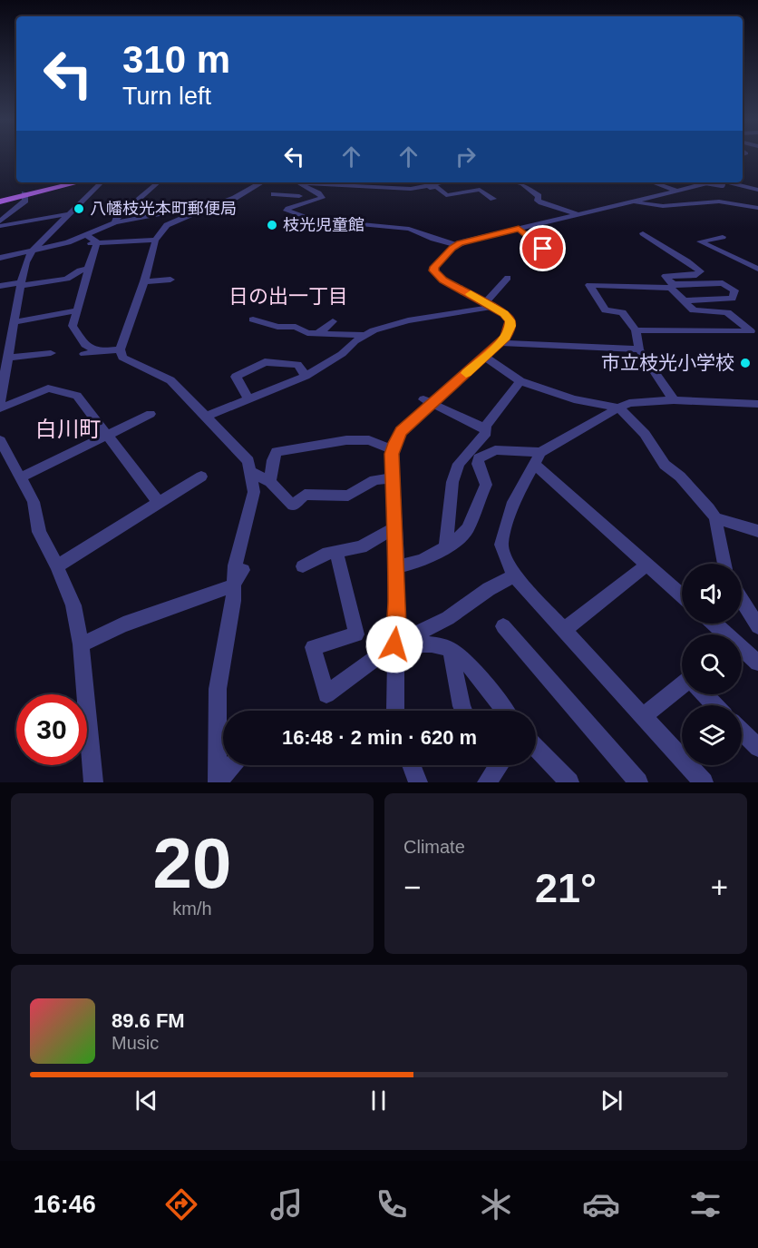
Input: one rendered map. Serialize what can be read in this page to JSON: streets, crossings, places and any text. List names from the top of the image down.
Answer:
{
  "districts": ["日の出一丁目", "白川町"],
  "places": ["八幡枝光本町郵便局", "枝光児童館", "市立枝光小学校"],
  "page": {
    "turn": ["310 m", "Turn left"],
    "limit": "30",
    "trip": "16:48 · 2 min · 620 m",
    "tile": [
      ["20", "km/h"],
      "Climate"
    ],
    "heat": ["−", "21°", "+"],
    "song": ["89.6 FM", "Music"],
    "tabs": "16:46"
  }
}
